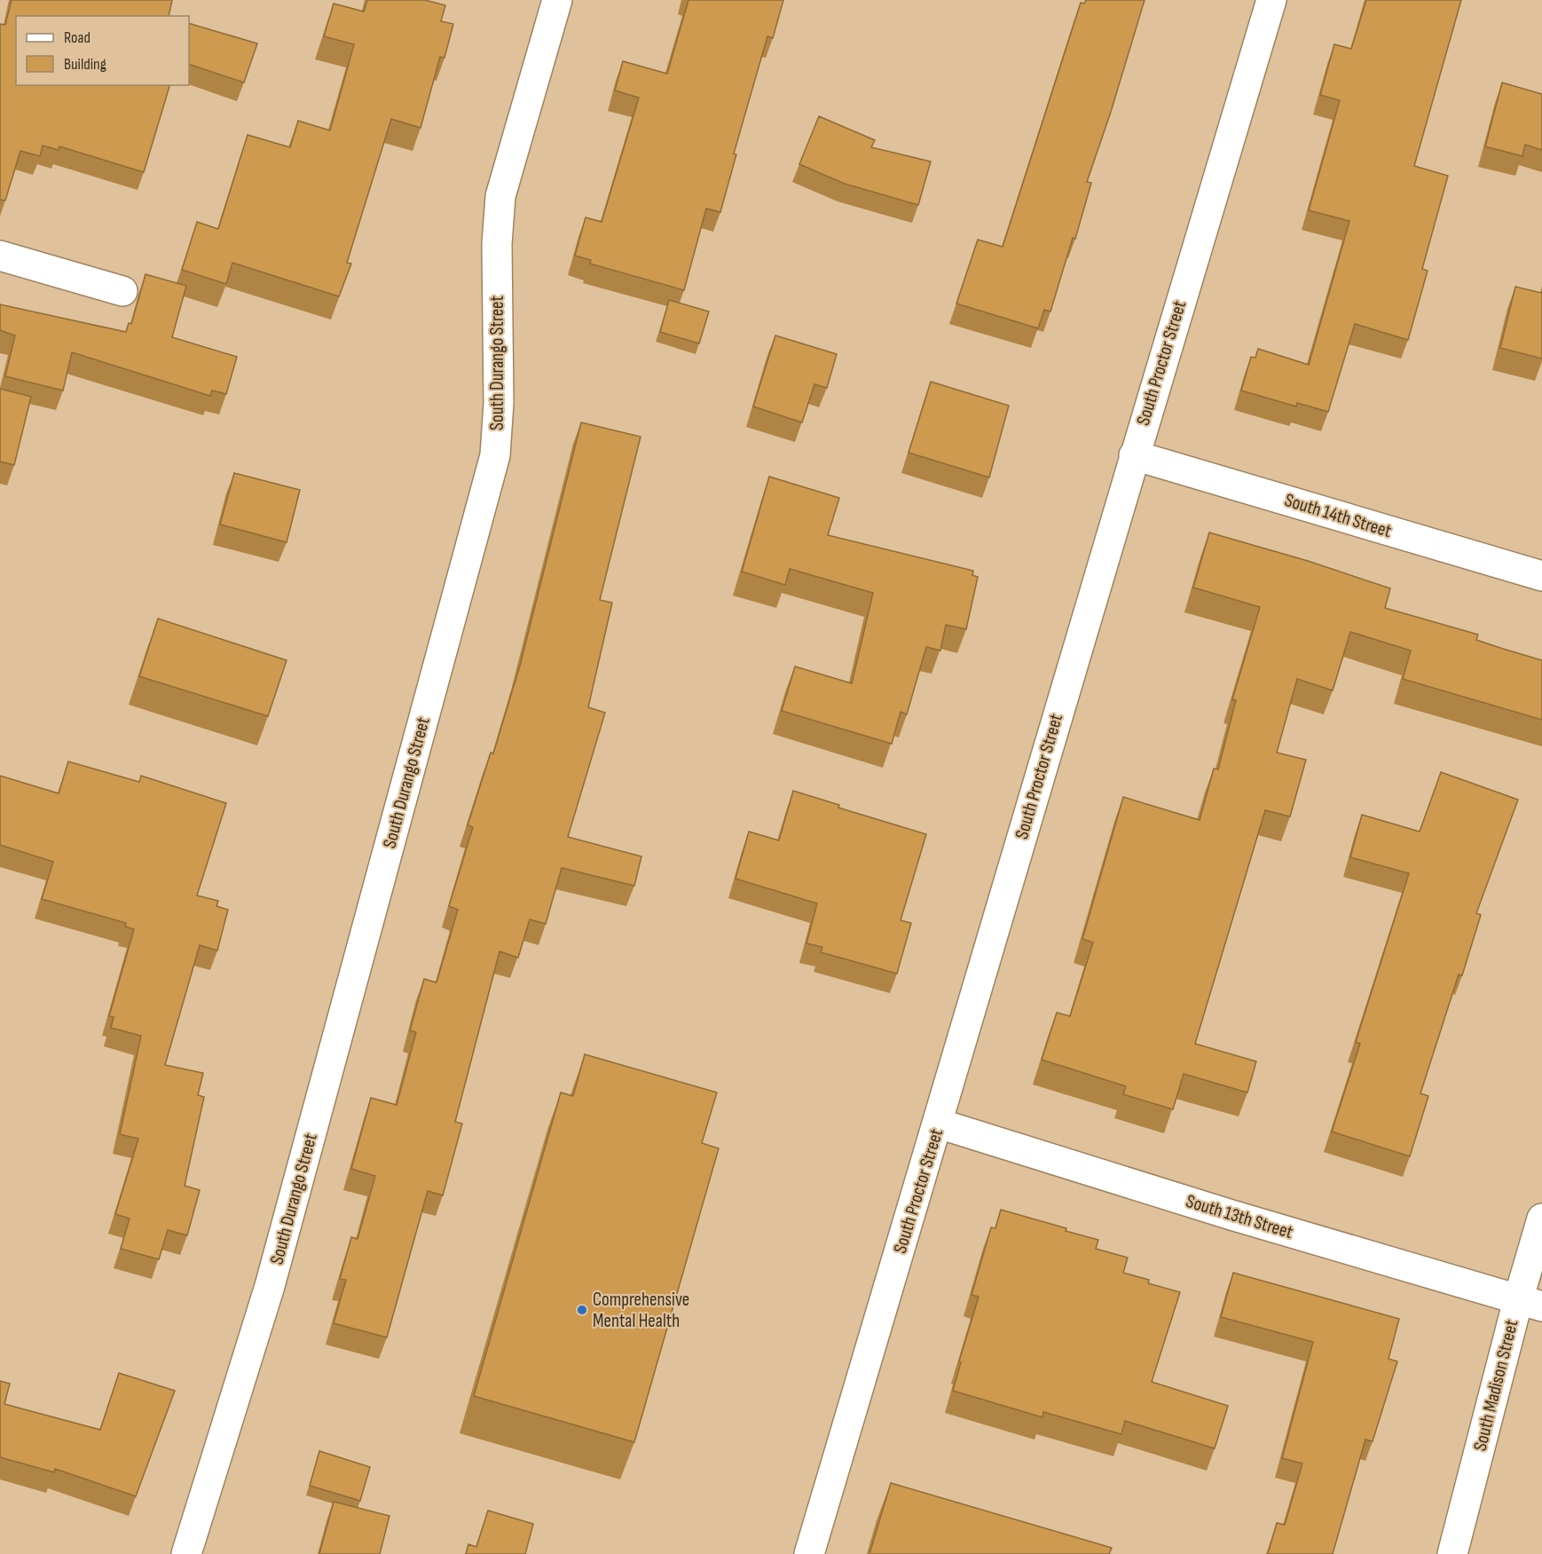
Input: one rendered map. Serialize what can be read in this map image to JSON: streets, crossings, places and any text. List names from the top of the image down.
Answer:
{
  "streets": {
    "street": [
      "South Durango Street",
      "South Proctor Street",
      "South 14th Street",
      "South 13th Street",
      "South Madison Street"
    ]
  },
  "crossings": [
    ["South Proctor Street", "South 14th Street"],
    ["South Proctor Street", "South 13th Street"],
    ["South 13th Street", "South Madison Street"]
  ],
  "places": ["Comprehensive Mental Health"],
  "legend": ["Road", "Building"]
}
